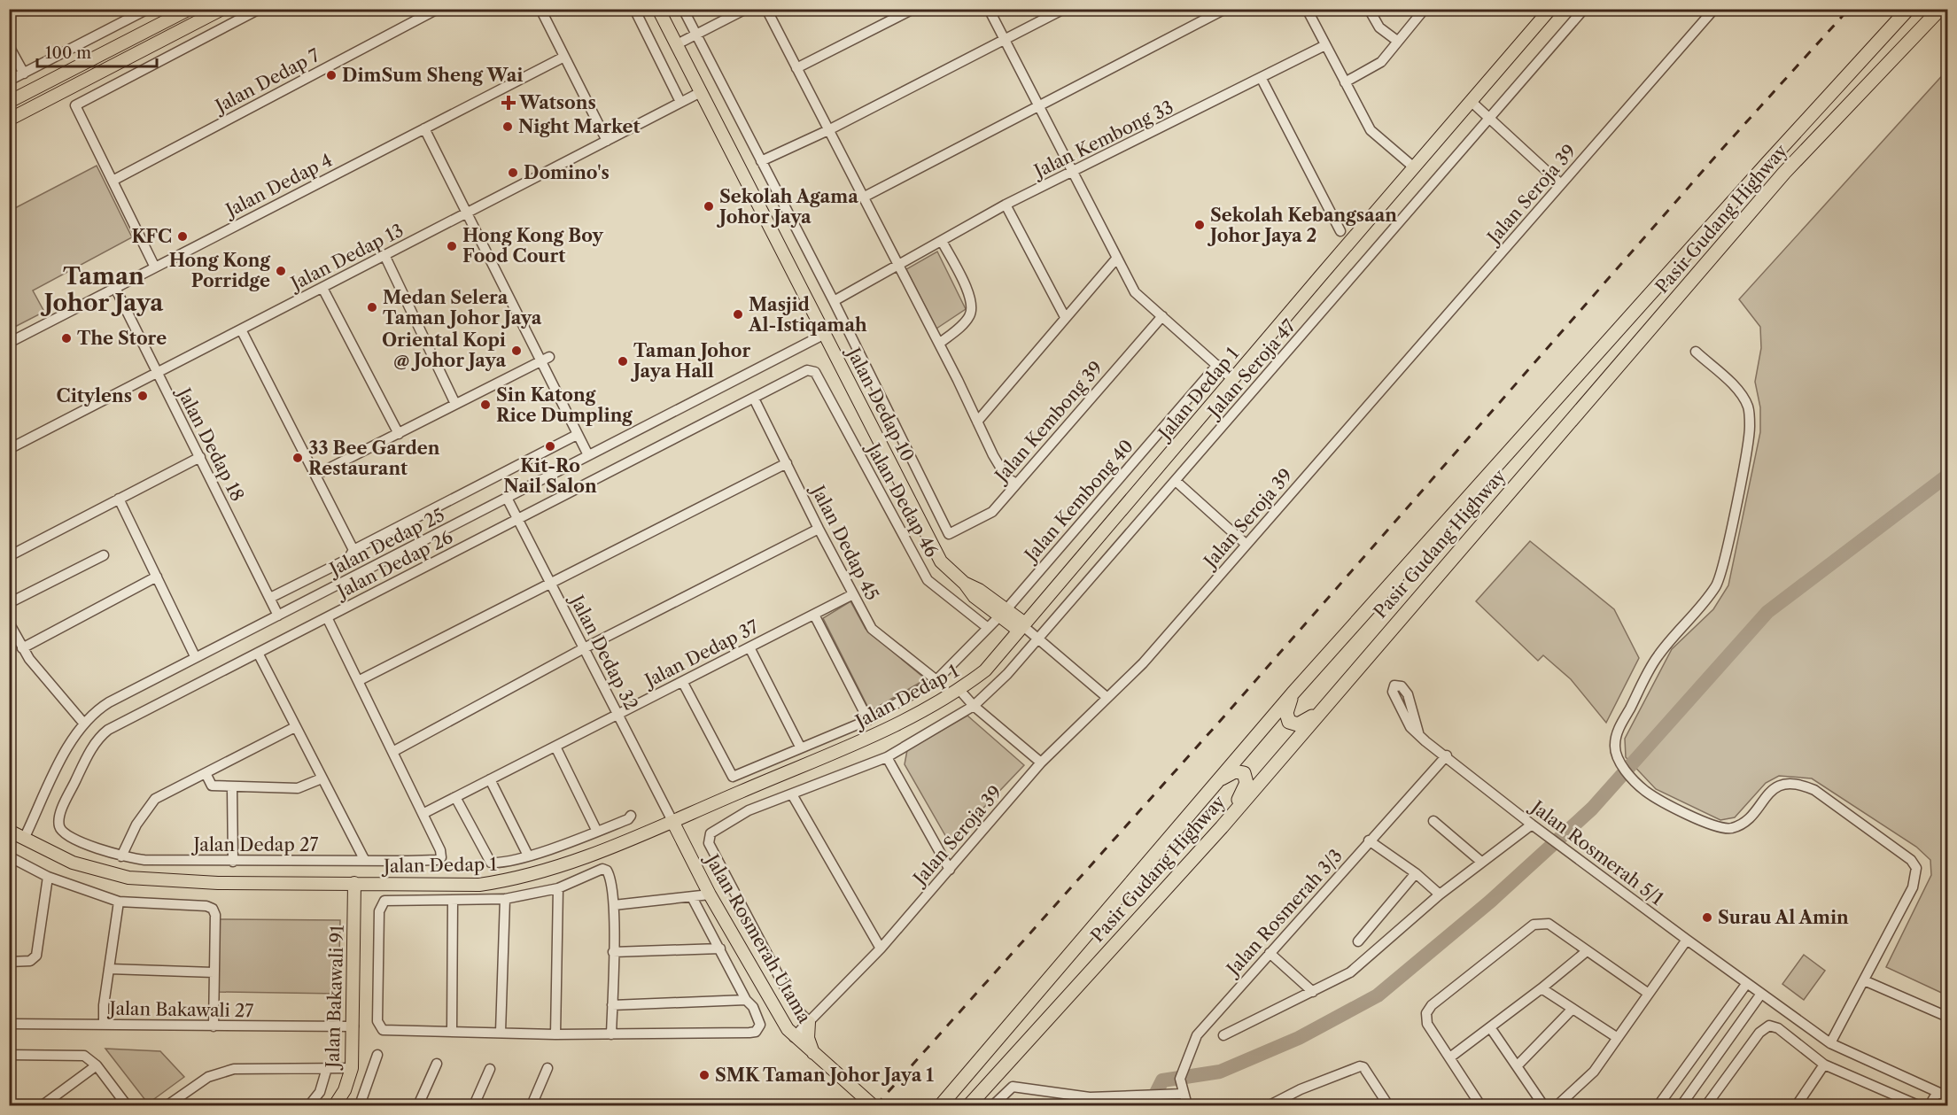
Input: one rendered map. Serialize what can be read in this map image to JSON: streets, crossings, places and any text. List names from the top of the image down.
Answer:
{
  "streets": {
    "highway": ["Pasir Gudang Highway"],
    "main road": [
      "Jalan Dedap 1",
      "Jalan Dedap 10",
      "Jalan Rosmerah Utama",
      "Jalan Bakawali 91"
    ],
    "street": [
      "Jalan Dedap 7",
      "Jalan Kembong 33",
      "Jalan Dedap 4",
      "Jalan Seroja 39",
      "Jalan Dedap 13",
      "Jalan Seroja 47",
      "Jalan Kembong 39",
      "Jalan Dedap 18",
      "Jalan Dedap 46",
      "Jalan Kembong 40",
      "Jalan Dedap 25",
      "Jalan Dedap 45",
      "Jalan Dedap 26",
      "Jalan Dedap 32",
      "Jalan Dedap 37",
      "Jalan Dedap 27",
      "Jalan Rosmerah 5/1",
      "Jalan Rosmerah 3/3",
      "Jalan Bakawali 27"
    ]
  },
  "crossings": [
    ["Jalan Kembong 33", "Jalan Kembong 39"],
    ["Jalan Dedap 4", "Jalan Dedap 18"],
    ["Jalan Seroja 39", "Jalan Seroja 47"],
    ["Jalan Seroja 39", "Jalan Rosmerah Utama"],
    ["Jalan Dedap 13", "Jalan Dedap 10"],
    ["Jalan Dedap 13", "Jalan Dedap 18"],
    ["Jalan Dedap 1", "Jalan Dedap 10"],
    ["Jalan Dedap 1", "Jalan Dedap 25"],
    ["Jalan Dedap 1", "Jalan Dedap 32"],
    ["Jalan Dedap 1", "Jalan Rosmerah Utama"],
    ["Jalan Dedap 1", "Jalan Bakawali 91"],
    ["Jalan Dedap 10", "Jalan Kembong 40"],
    ["Jalan Dedap 10", "Jalan Dedap 25"],
    ["Jalan Dedap 18", "Jalan Dedap 25"],
    ["Jalan Dedap 46", "Jalan Kembong 40"],
    ["Jalan Dedap 46", "Jalan Dedap 26"],
    ["Jalan Kembong 40", "Jalan Dedap 45"],
    ["Jalan Kembong 40", "Jalan Dedap 37"],
    ["Jalan Dedap 25", "Jalan Dedap 32"],
    ["Jalan Dedap 45", "Jalan Dedap 26"],
    ["Jalan Dedap 45", "Jalan Dedap 37"],
    ["Jalan Dedap 26", "Jalan Dedap 32"],
    ["Jalan Dedap 26", "Jalan Dedap 27"],
    ["Jalan Dedap 32", "Jalan Dedap 37"],
    ["Jalan Dedap 32", "Jalan Rosmerah Utama"],
    ["Jalan Dedap 37", "Jalan Dedap 27"],
    ["Jalan Rosmerah 5/1", "Jalan Rosmerah 3/3"],
    ["Jalan Bakawali 91", "Jalan Bakawali 27"]
  ],
  "districts": ["Taman Johor Jaya"],
  "places": {
    "other": [
      "DimSum Sheng Wai",
      "Night Market",
      "Domino's",
      "Sekolah Agama Johor Jaya",
      "Sekolah Kebangsaan Johor Jaya 2",
      "KFC",
      "Hong Kong Boy Food Court",
      "Hong Kong Porridge",
      "Medan Selera Taman Johor Jaya",
      "Masjid Al-Istiqamah",
      "The Store",
      "Oriental Kopi @ Johor Jaya",
      "Taman Johor Jaya Hall",
      "Citylens",
      "Sin Katong Rice Dumpling",
      "Kit-Ro Nail Salon",
      "33 Bee Garden Restaurant",
      "Surau Al Amin",
      "SMK Taman Johor Jaya 1"
    ],
    "health": ["Watsons"]
  },
  "scale_bar": "100 m"
}
